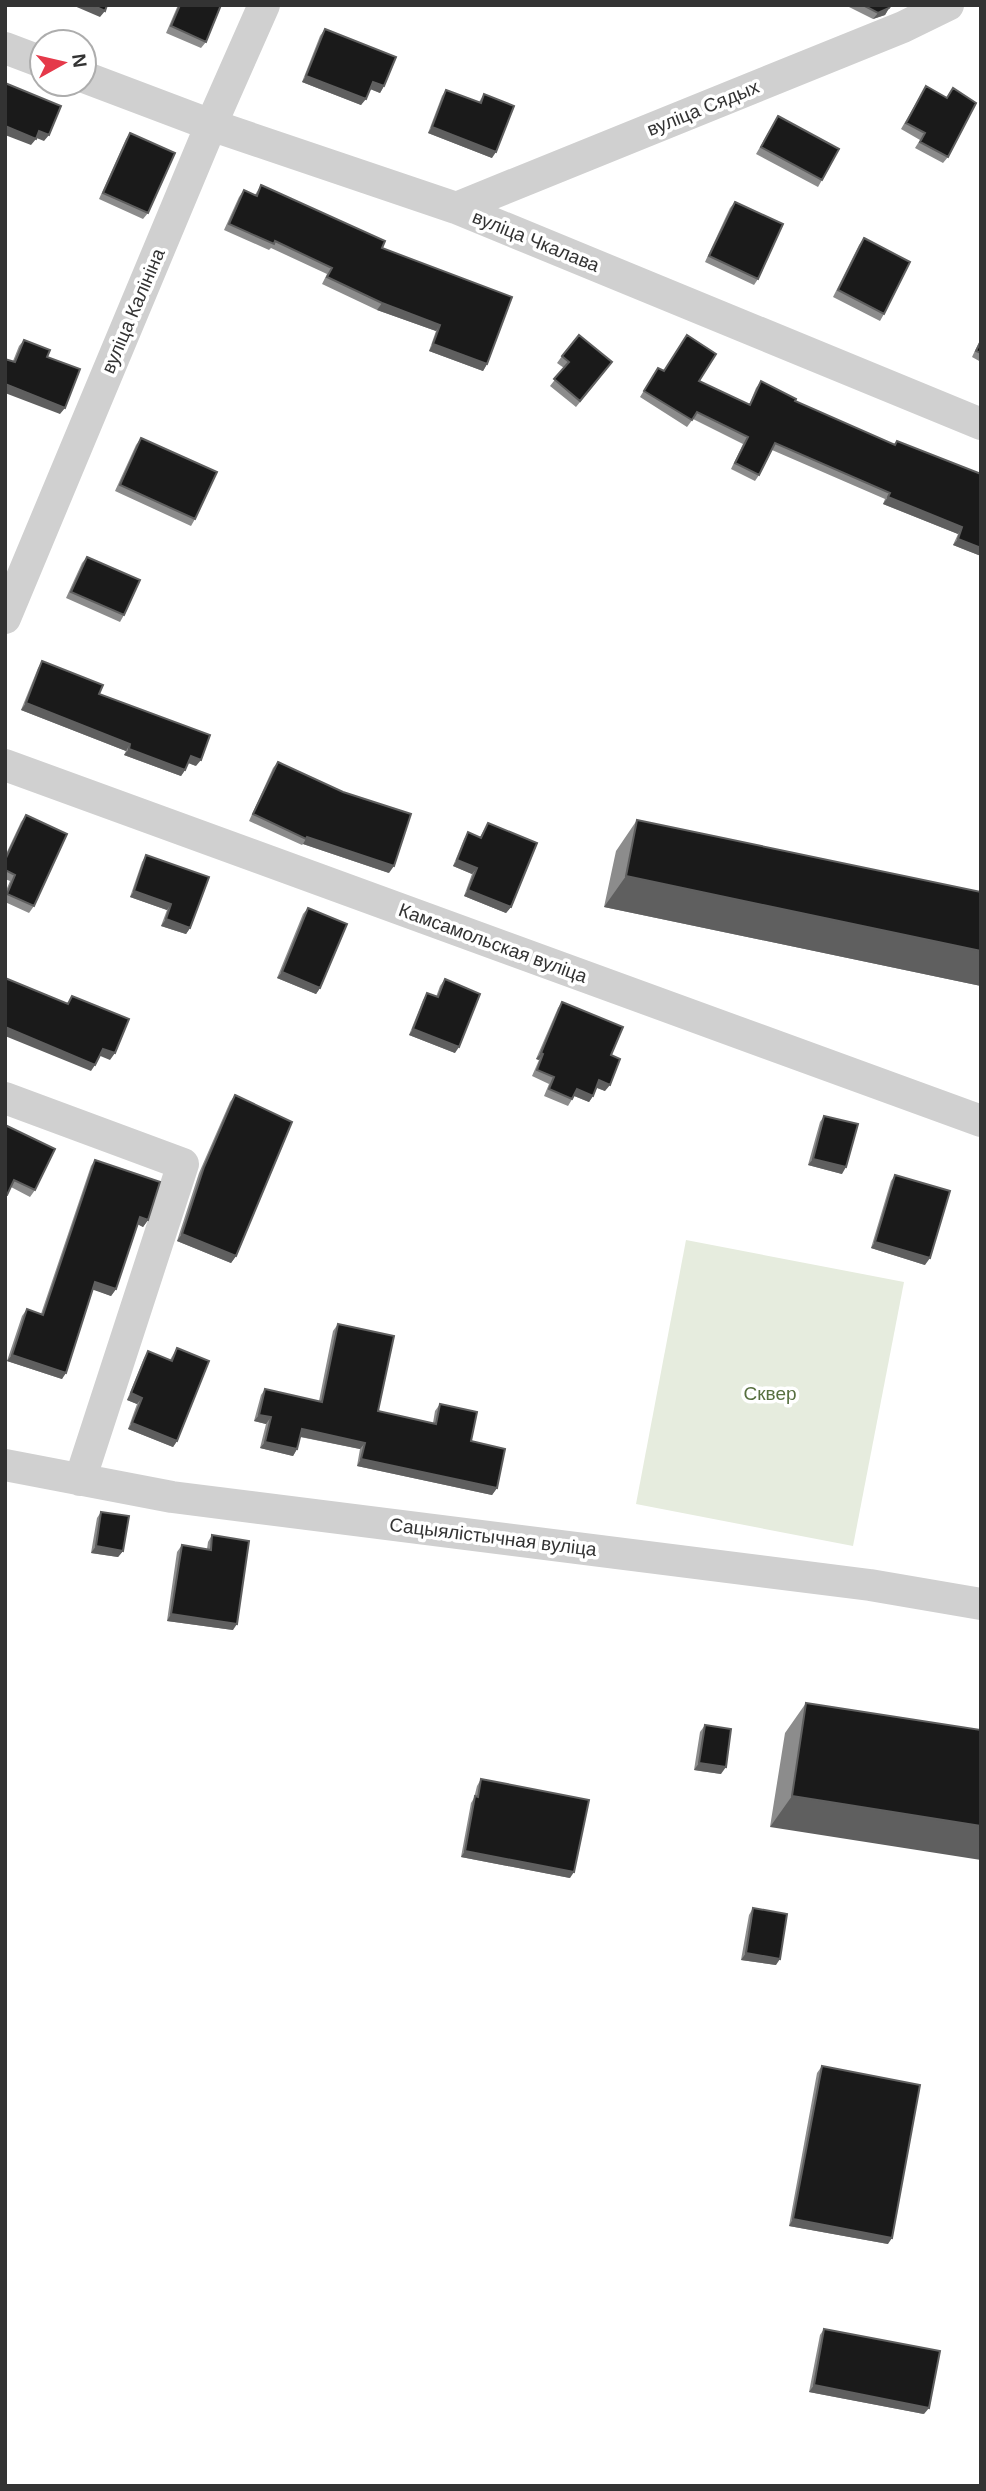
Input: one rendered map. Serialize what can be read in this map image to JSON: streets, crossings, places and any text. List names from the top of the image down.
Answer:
{
  "streets": {
    "street": [
      "вуліца Сядых",
      "вуліца Чкалава",
      "вуліца Калініна",
      "Камсамольская вуліца",
      "Сацыялістычная вуліца"
    ]
  },
  "crossings": [
    ["вуліца Сядых", "вуліца Чкалава"],
    ["вуліца Чкалава", "вуліца Калініна"]
  ],
  "parks": ["Сквер"],
  "north": "right"
}
